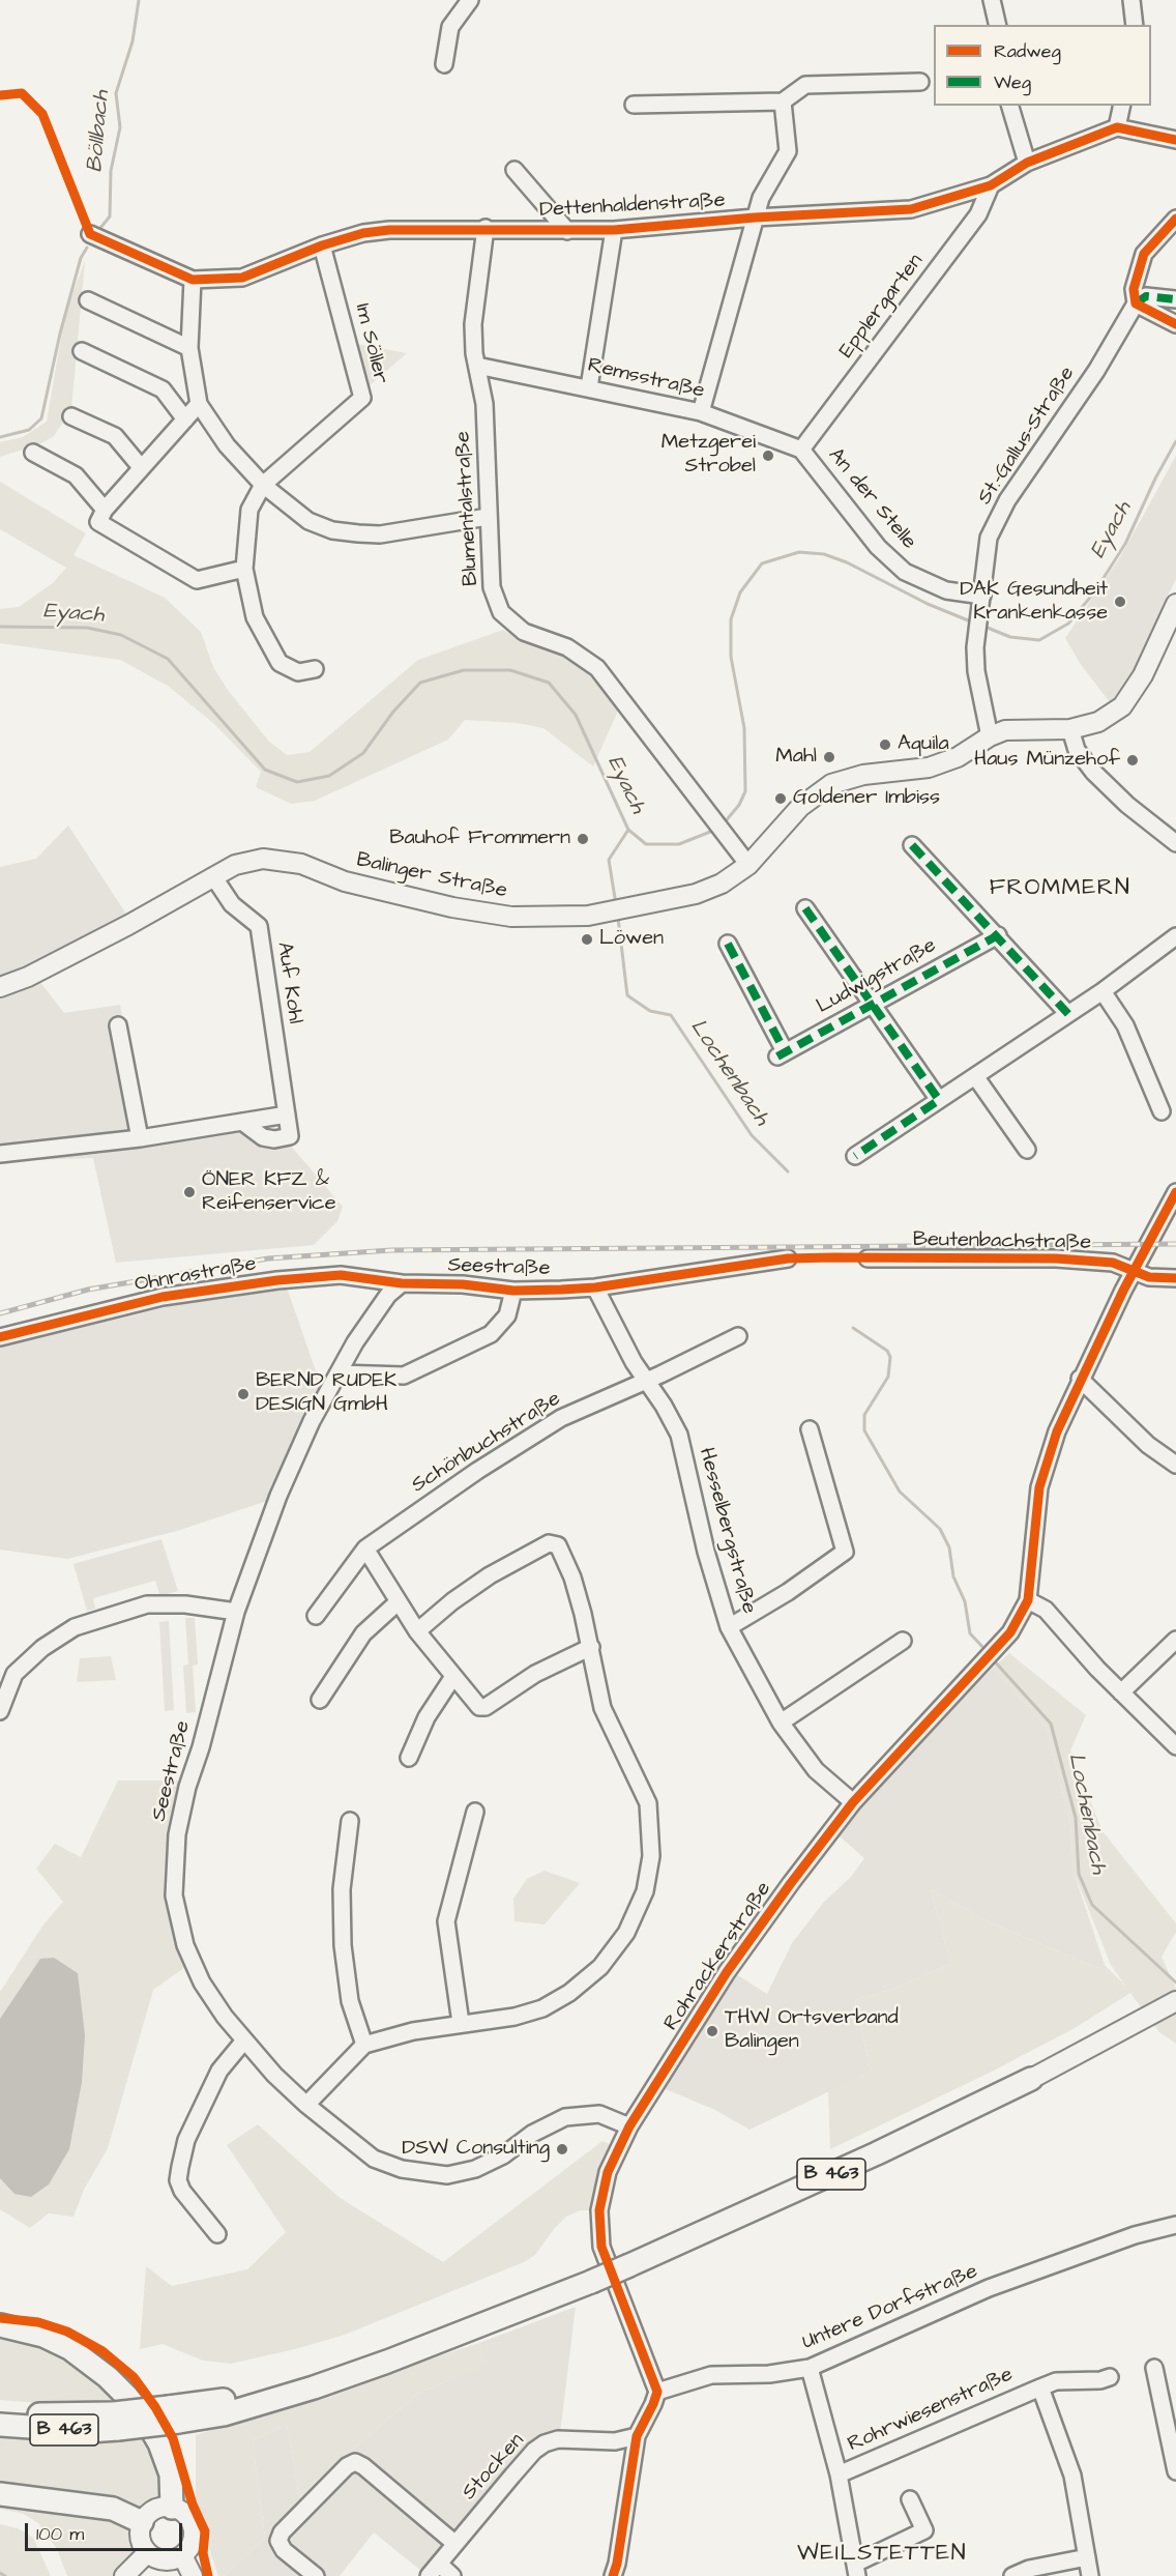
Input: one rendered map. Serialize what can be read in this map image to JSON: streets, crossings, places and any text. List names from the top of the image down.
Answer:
{
  "streets": {
    "highway": ["B 463"],
    "main road": ["Balinger Straße"],
    "street": [
      "Dettenhaldenstraße",
      "Epplergarten",
      "Im Söller",
      "Remsstraße",
      "St.-Gallus-Straße",
      "An der Stelle",
      "Blumentalstraße",
      "Ludwigstraße",
      "Auf Kohl",
      "Beutenbachstraße",
      "Seestraße",
      "Ohnrastraße",
      "Schönbuchstraße",
      "Hesselbergstraße",
      "Rohrackerstraße",
      "Untere Dorfstraße",
      "Rohrwiesenstraße",
      "Stocken"
    ]
  },
  "crossings": [
    ["Dettenhaldenstraße", "Epplergarten"],
    ["Dettenhaldenstraße", "Im Söller"],
    ["Dettenhaldenstraße", "Blumentalstraße"],
    ["Epplergarten", "Remsstraße"],
    ["Epplergarten", "An der Stelle"],
    ["Remsstraße", "An der Stelle"],
    ["Remsstraße", "Blumentalstraße"],
    ["St.-Gallus-Straße", "An der Stelle"],
    ["St.-Gallus-Straße", "Balinger Straße"],
    ["Blumentalstraße", "Balinger Straße"],
    ["Balinger Straße", "Auf Kohl"],
    ["Seestraße", "Ohnrastraße"],
    ["Seestraße", "Hesselbergstraße"],
    ["Seestraße", "Rohrackerstraße"],
    ["Schönbuchstraße", "Hesselbergstraße"],
    ["Hesselbergstraße", "Rohrackerstraße"],
    ["Rohrackerstraße", "Untere Dorfstraße"]
  ],
  "districts": ["FROMMERN", "WEILSTETTEN"],
  "water": ["Böllbach", "Eyach", "Lochenbach"],
  "places": [
    "Metzgerei Strobel",
    "DAK Gesundheit Krankenkasse",
    "Aquila",
    "Mahl",
    "Haus Münzehof",
    "Goldener Imbiss",
    "Bauhof Frommern",
    "Löwen",
    "ÖNER KFZ & Reifenservice",
    "BERND RUDEK DESIGN GmbH",
    "THW Ortsverband Balingen",
    "DSW Consulting"
  ],
  "legend": ["Radweg", "Weg"],
  "scale_bar": "100 m"
}
